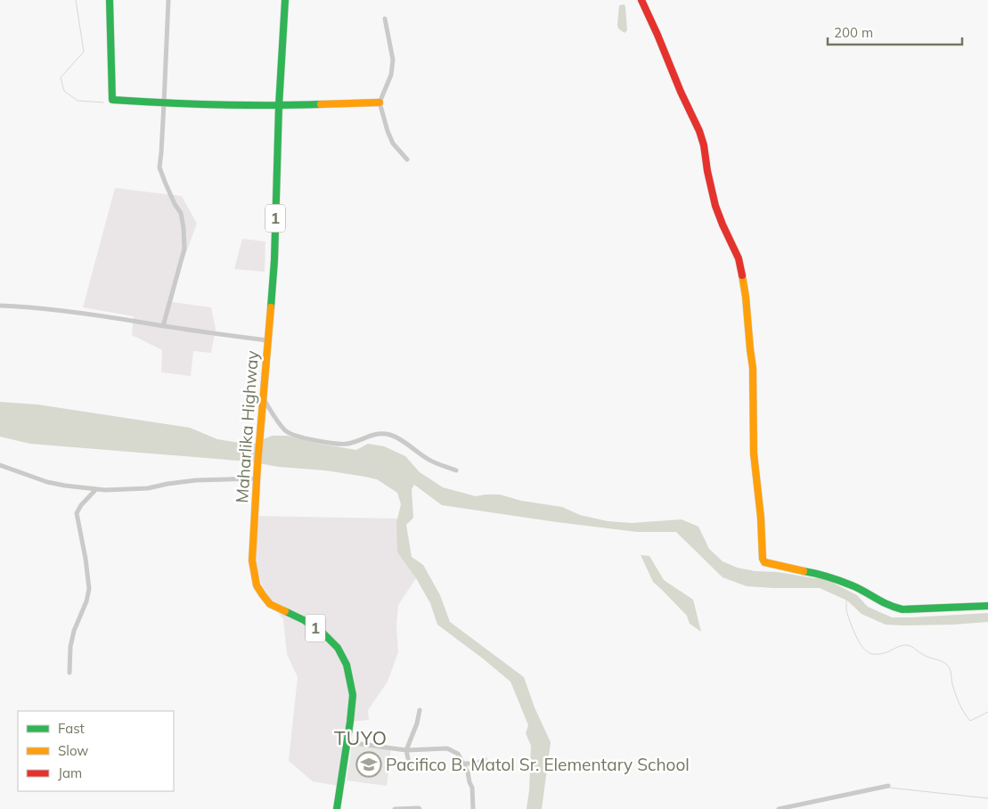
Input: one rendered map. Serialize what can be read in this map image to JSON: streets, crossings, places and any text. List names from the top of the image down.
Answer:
{
  "streets": {
    "main road": ["1", "Maharlika Highway"]
  },
  "districts": ["TUYO"],
  "places": {
    "school or university": ["Pacifico B. Matol Sr. Elementary School"]
  },
  "legend": ["Fast", "Slow", "Jam"],
  "scale_bar": "200 m"
}
